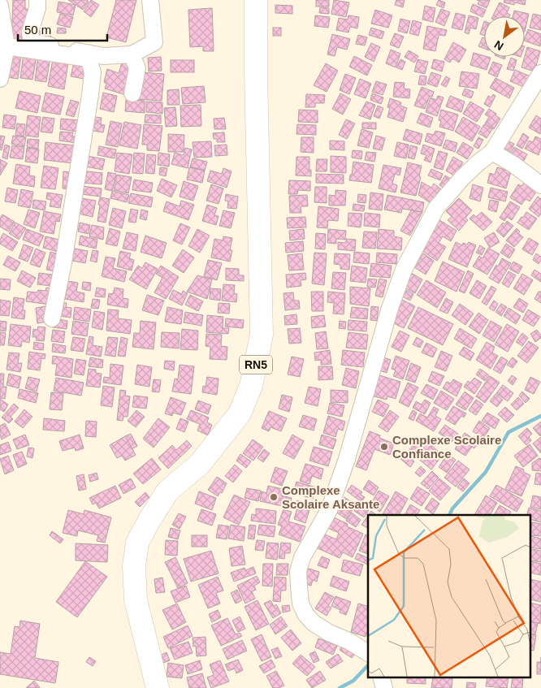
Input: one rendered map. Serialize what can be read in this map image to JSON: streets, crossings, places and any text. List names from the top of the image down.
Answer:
{
  "streets": {
    "highway": ["RN5"]
  },
  "places": ["Complexe Scolaire Confiance", "Complexe Scolaire Aksante"],
  "scale_bar": "50 m",
  "north": "bottom left"
}
